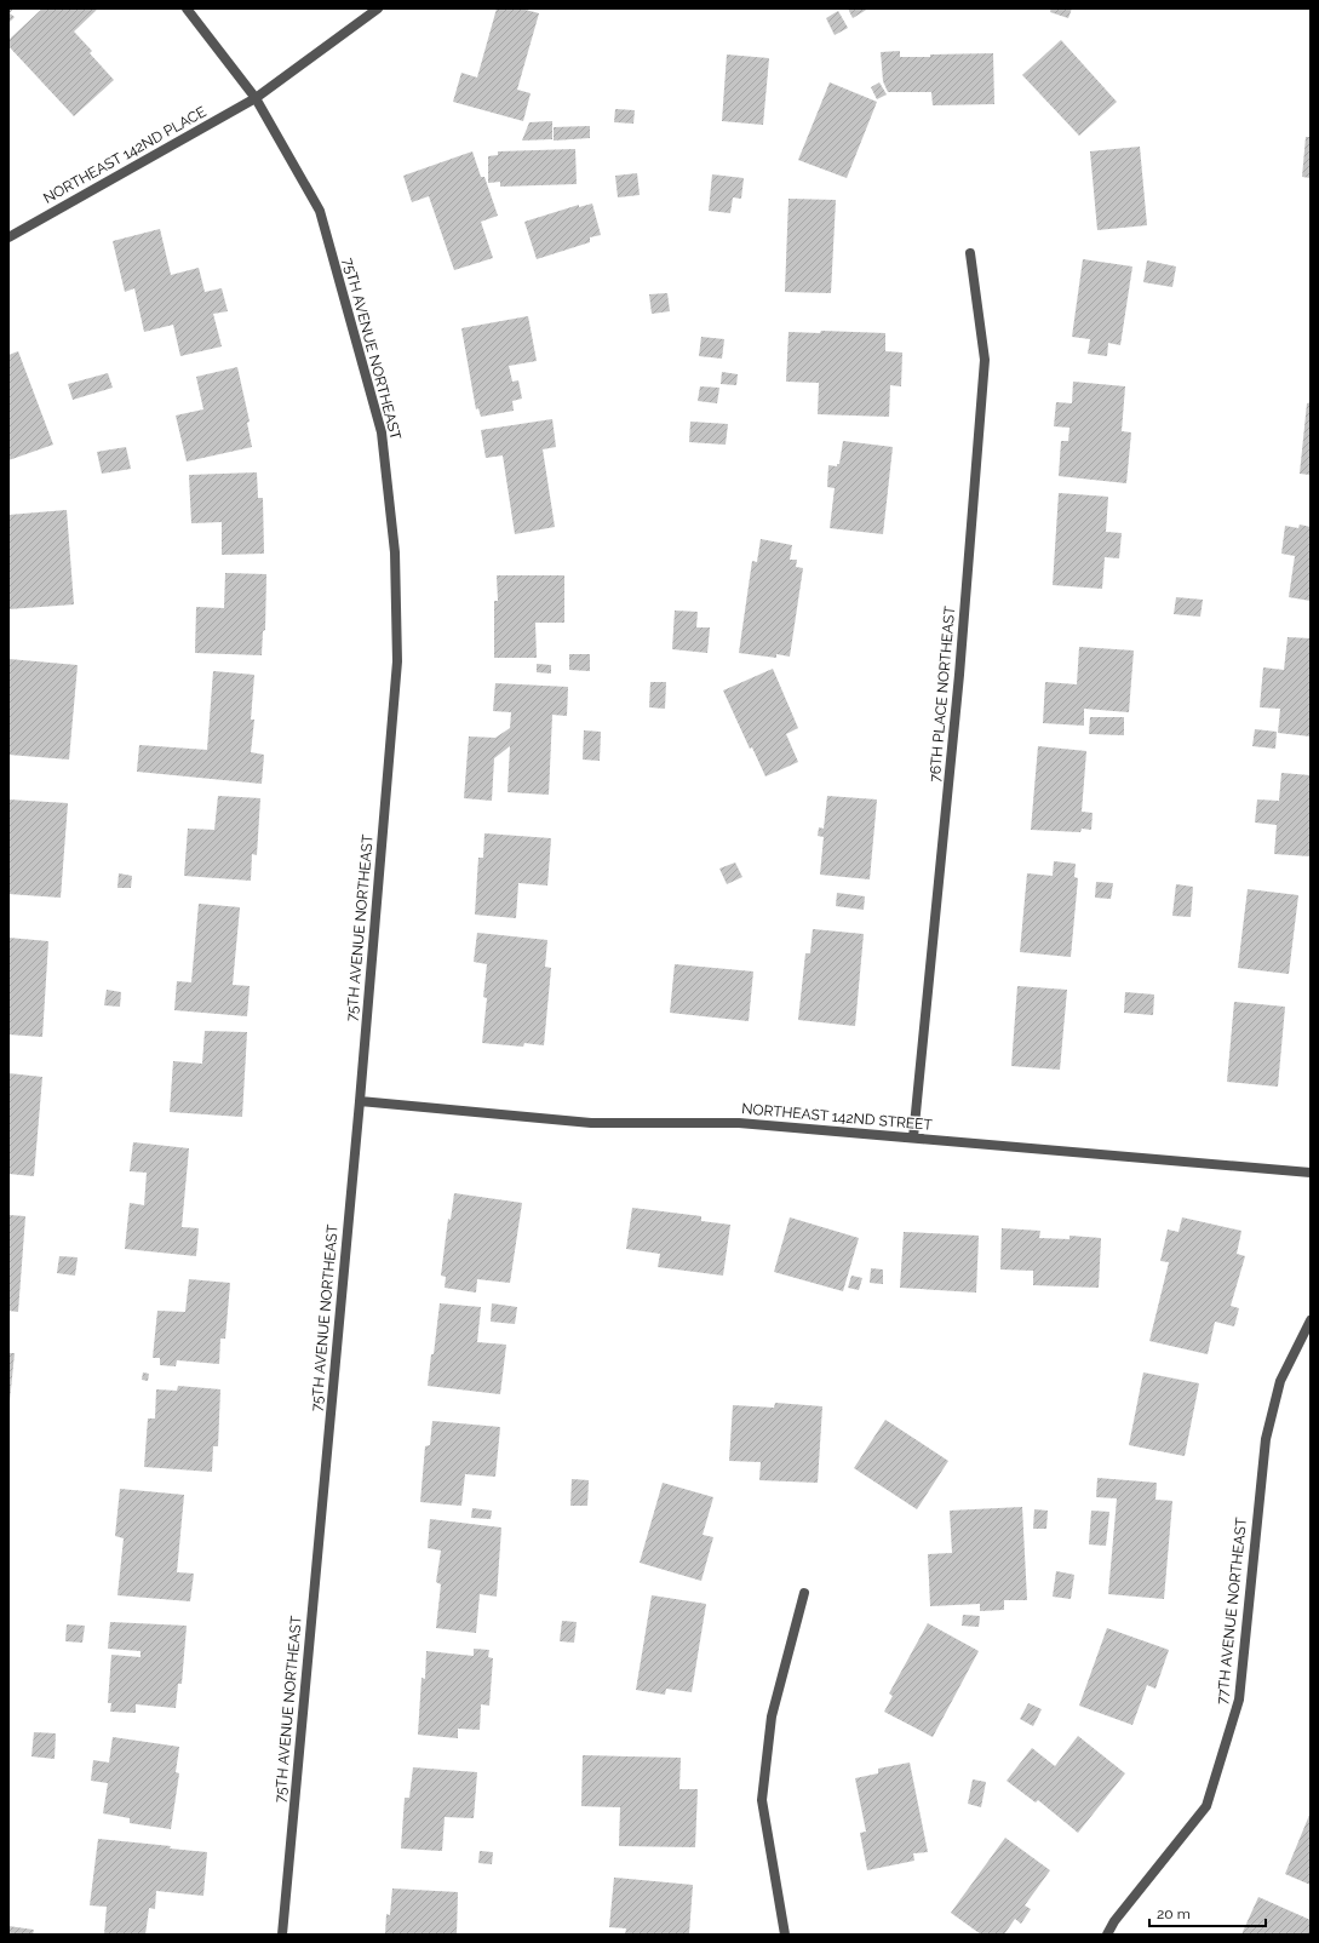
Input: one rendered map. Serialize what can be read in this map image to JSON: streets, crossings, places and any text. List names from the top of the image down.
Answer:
{
  "streets": {
    "street": [
      "NORTHEAST 142ND PLACE",
      "75TH AVENUE NORTHEAST",
      "76TH PLACE NORTHEAST",
      "NORTHEAST 142ND STREET",
      "77TH AVENUE NORTHEAST"
    ]
  },
  "crossings": [
    ["NORTHEAST 142ND PLACE", "75TH AVENUE NORTHEAST"],
    ["75TH AVENUE NORTHEAST", "NORTHEAST 142ND STREET"],
    ["76TH PLACE NORTHEAST", "NORTHEAST 142ND STREET"]
  ],
  "scale_bar": "20 m"
}
